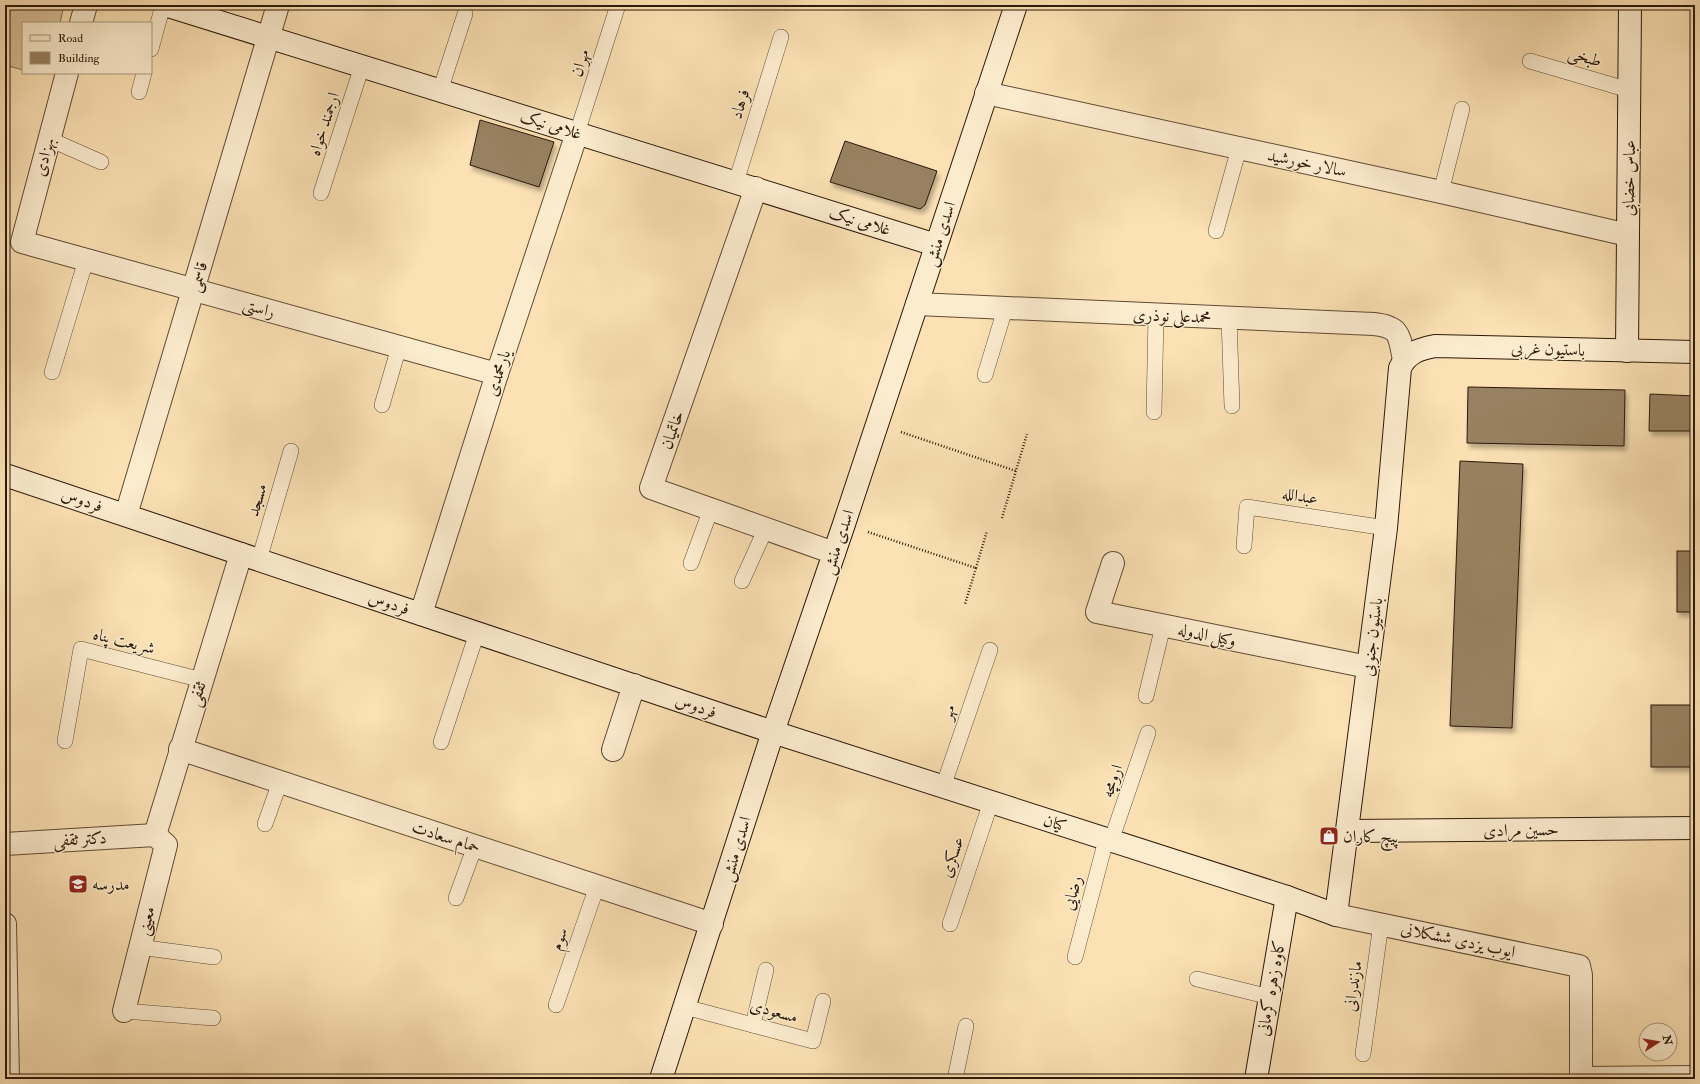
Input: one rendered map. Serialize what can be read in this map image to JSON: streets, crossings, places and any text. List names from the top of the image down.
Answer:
{
  "streets": {
    "street": [
      "غلامی نیک",
      "بهزادی",
      "سالار خورشید",
      "عباس خضابی",
      "اسدی منش",
      "قاسمی",
      "راستی",
      "محمدعلی نوذری",
      "باستیون غربی",
      "یارمحمدی",
      "خاتمیان",
      "فردوس",
      "وکیل الدوله",
      "باستیون جنوبی",
      "ثقفی",
      "کیان",
      "حسین مرادی",
      "حمام سعادت",
      "دکتر ثقفی",
      "معینی",
      "ایوب یزدی ششکلانی",
      "کاوه زهره کرمانی"
    ],
    "lane": [
      "طبخی",
      "مهران",
      "فرهاد",
      "ارجمند خواه",
      "عبدالله",
      "مسجد",
      "شریعت پناه",
      "مهر",
      "ارومچه",
      "عسکری",
      "رضایی",
      "سوم",
      "مازندرانی",
      "مسعودی"
    ]
  },
  "crossings": [
    ["طبخی", "عباس خضابی"],
    ["مهران", "غلامی نیک"],
    ["مهران", "یارمحمدی"],
    ["فرهاد", "غلامی نیک"],
    ["فرهاد", "خاتمیان"],
    ["ارجمند خواه", "غلامی نیک"],
    ["غلامی نیک", "اسدی منش"],
    ["غلامی نیک", "قاسمی"],
    ["غلامی نیک", "یارمحمدی"],
    ["غلامی نیک", "خاتمیان"],
    ["بهزادی", "راستی"],
    ["سالار خورشید", "عباس خضابی"],
    ["سالار خورشید", "اسدی منش"],
    ["عباس خضابی", "باستیون غربی"],
    ["اسدی منش", "محمدعلی نوذری"],
    ["اسدی منش", "خاتمیان"],
    ["اسدی منش", "فردوس"],
    ["اسدی منش", "کیان"],
    ["اسدی منش", "حمام سعادت"],
    ["اسدی منش", "مسعودی"],
    ["قاسمی", "راستی"],
    ["قاسمی", "فردوس"],
    ["راستی", "یارمحمدی"],
    ["محمدعلی نوذری", "باستیون غربی"],
    ["محمدعلی نوذری", "باستیون جنوبی"],
    ["باستیون غربی", "باستیون جنوبی"],
    ["یارمحمدی", "فردوس"],
    ["عبدالله", "باستیون جنوبی"],
    ["فردوس", "مسجد"],
    ["فردوس", "ثقفی"],
    ["فردوس", "کیان"],
    ["مسجد", "ثقفی"],
    ["وکیل الدوله", "باستیون جنوبی"],
    ["باستیون جنوبی", "کیان"],
    ["باستیون جنوبی", "حسین مرادی"],
    ["باستیون جنوبی", "ایوب یزدی ششکلانی"],
    ["شریعت پناه", "ثقفی"],
    ["ثقفی", "حمام سعادت"],
    ["ثقفی", "دکتر ثقفی"],
    ["ثقفی", "معینی"],
    ["مهر", "کیان"],
    ["ارومچه", "کیان"],
    ["ارومچه", "رضایی"],
    ["کیان", "عسکری"],
    ["کیان", "رضایی"],
    ["کیان", "ایوب یزدی ششکلانی"],
    ["کیان", "کاوه زهره کرمانی"],
    ["حمام سعادت", "سوم"],
    ["دکتر ثقفی", "معینی"],
    ["ایوب یزدی ششکلانی", "مازندرانی"]
  ],
  "places": {
    "shop": ["پیچ کاران"],
    "school or university": ["مدرسه"]
  },
  "legend": ["Road", "Building"],
  "north": "right"
}
